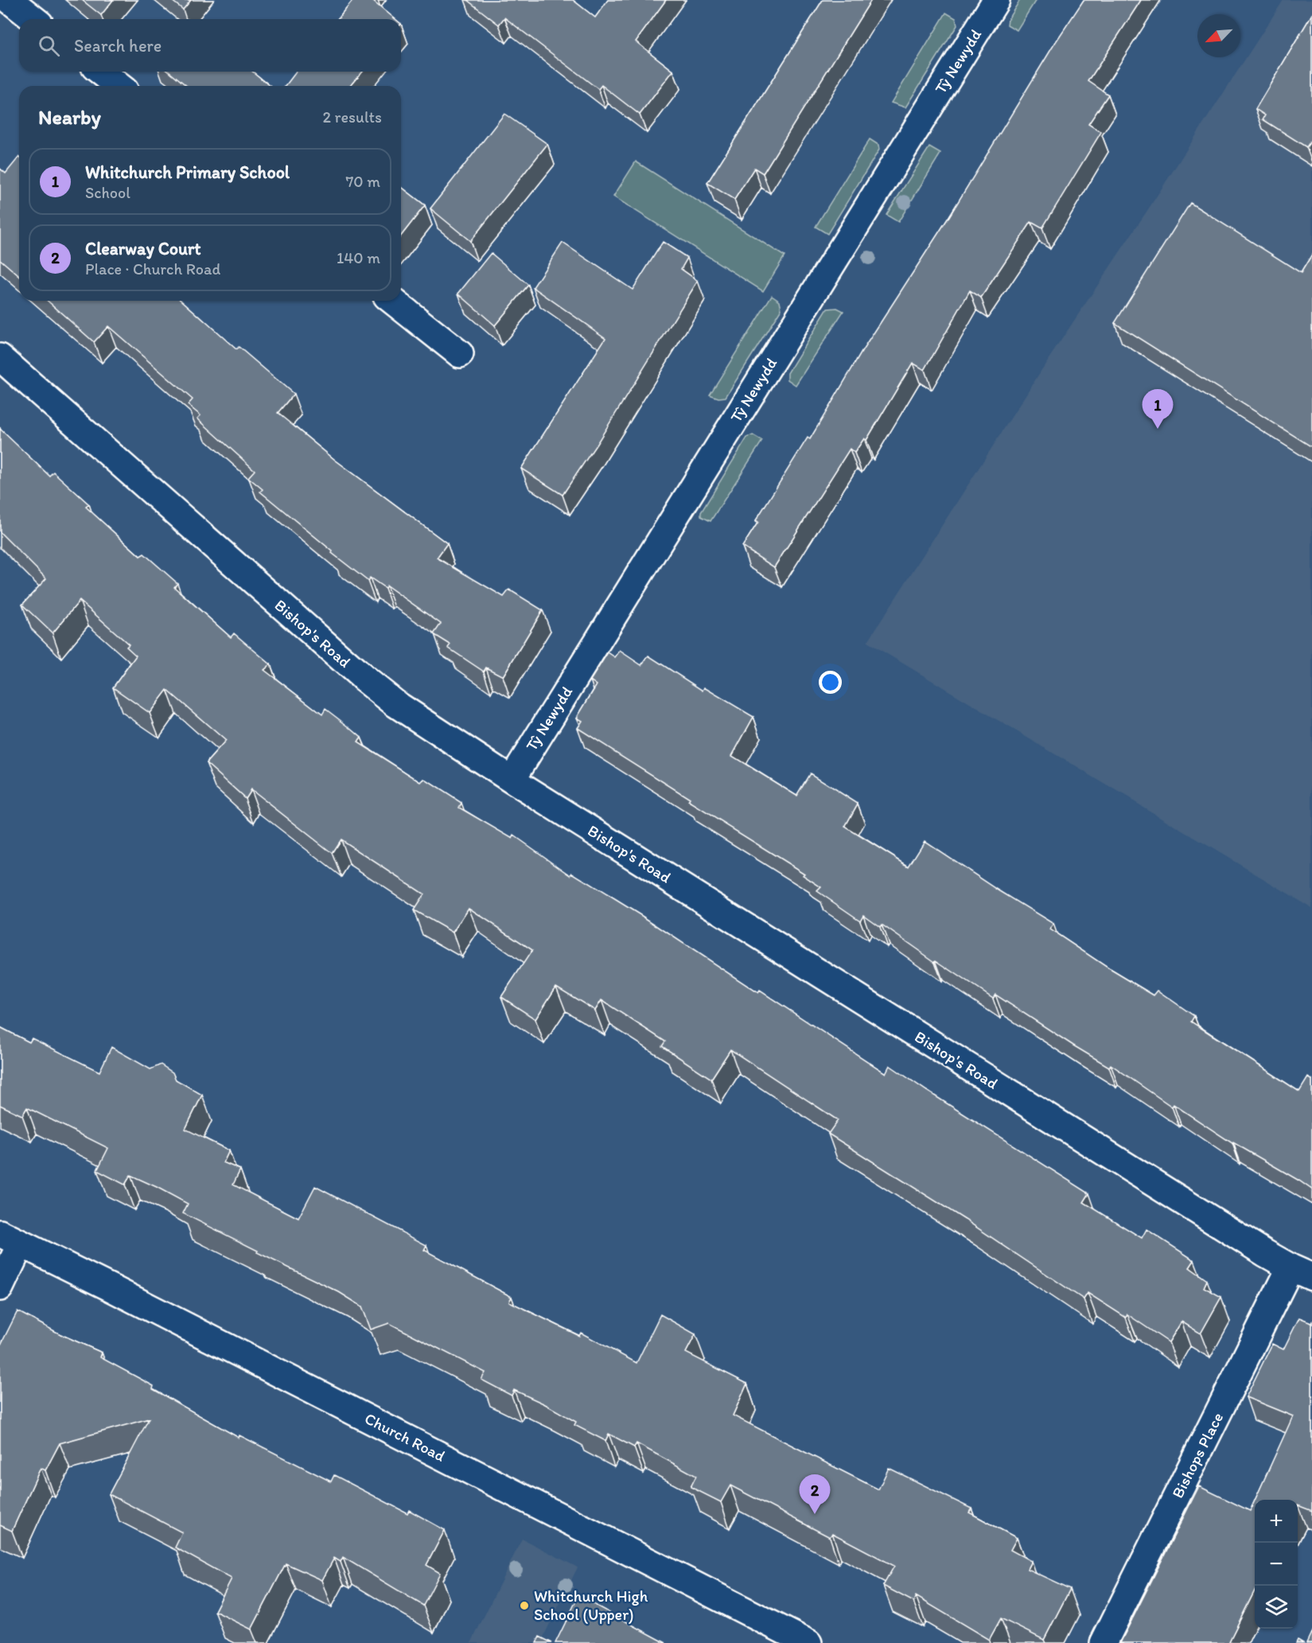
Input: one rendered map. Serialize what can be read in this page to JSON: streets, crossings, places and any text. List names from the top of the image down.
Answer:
{
  "streets": {
    "street": [
      "Tŷ Newydd",
      "Bishop's Road",
      "Church Road",
      "Bishops Place"
    ]
  },
  "crossings": [
    ["Tŷ Newydd", "Bishop's Road"],
    ["Bishop's Road", "Bishops Place"]
  ],
  "places": ["Whitchurch High School (Upper)"],
  "north": "bottom left",
  "page": {
    "search": "Search here",
    "heading": ["Nearby", "2 results"],
    "list": [
      {
        "mark": "1",
        "name": "Whitchurch Primary School",
        "note": "School",
        "value": "70 m"
      },
      {
        "mark": "2",
        "name": "Clearway Court",
        "note": "Place · Church Road",
        "value": "140 m"
      }
    ],
    "pins": ["1", "2"],
    "map_buttons": ["+", "−"]
  }
}
